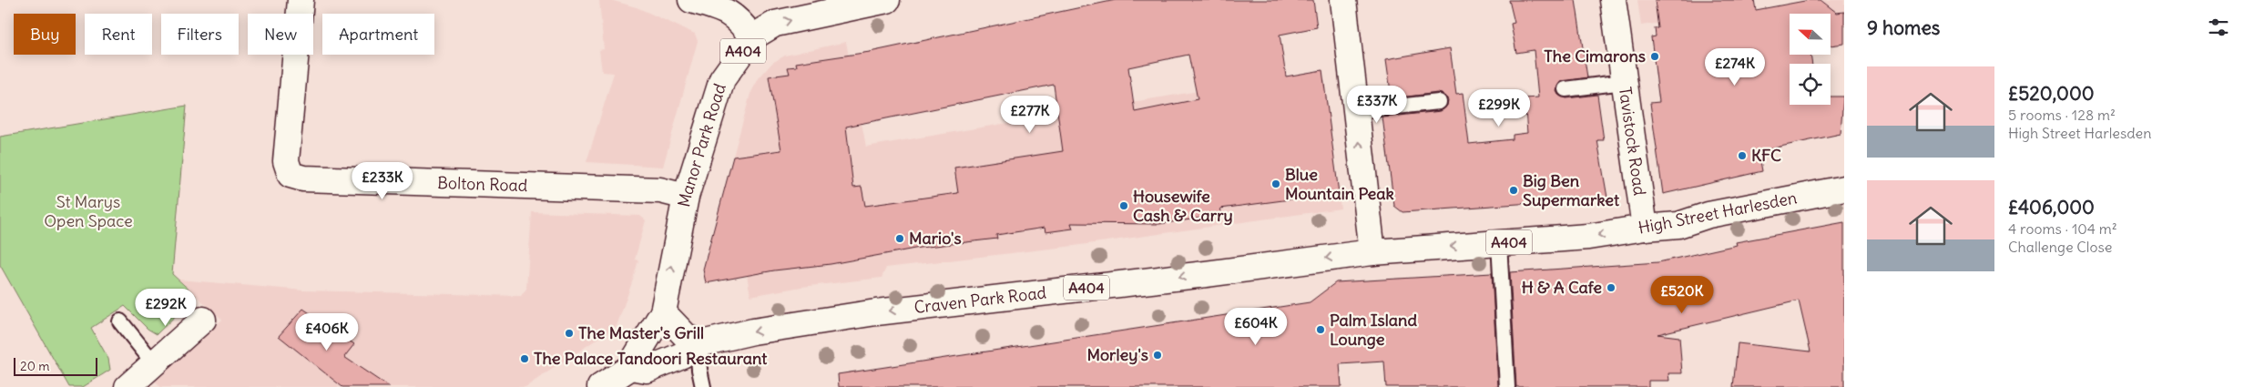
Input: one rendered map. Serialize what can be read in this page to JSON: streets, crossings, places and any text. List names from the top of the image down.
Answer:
{
  "streets": {
    "main road": [
      "A404",
      "Tavistock Road",
      "Manor Park Road",
      "Bolton Road",
      "High Street Harlesden",
      "Craven Park Road"
    ]
  },
  "crossings": [
    ["A404", "Manor Park Road"],
    ["A404", "Craven Park Road"],
    ["Tavistock Road", "High Street Harlesden"],
    ["Manor Park Road", "Bolton Road"],
    ["Manor Park Road", "Craven Park Road"],
    ["High Street Harlesden", "Craven Park Road"]
  ],
  "one_way": ["Manor Park Road", "High Street Harlesden", "Craven Park Road"],
  "parks": ["St Marys Open Space"],
  "places": [
    "The Cimarons",
    "KFC",
    "Blue Mountain Peak",
    "Big Ben Supermarket",
    "Housewife Cash & Carry",
    "Mario's",
    "H & A Cafe",
    "Palm Island Lounge",
    "The Master's Grill",
    "Morley's",
    "The Palace Tandoori Restaurant"
  ],
  "scale_bar": "20 m",
  "north": "left",
  "page": {
    "heading": "9 homes",
    "chip": [
      "Buy",
      "Rent",
      "Filters",
      "New",
      "Apartment"
    ],
    "price": [
      "£274K",
      "£337K",
      "£299K",
      "£277K",
      "£233K",
      "£520K",
      "£292K",
      "£604K",
      "£406K"
    ],
    "list": [
      {
        "name": "£520,000",
        "note": "5 rooms · 128 m² · High Street Harlesden"
      },
      {
        "name": "£406,000",
        "note": "4 rooms · 104 m² · Challenge Close"
      }
    ],
    "scale": "20 m"
  }
}
